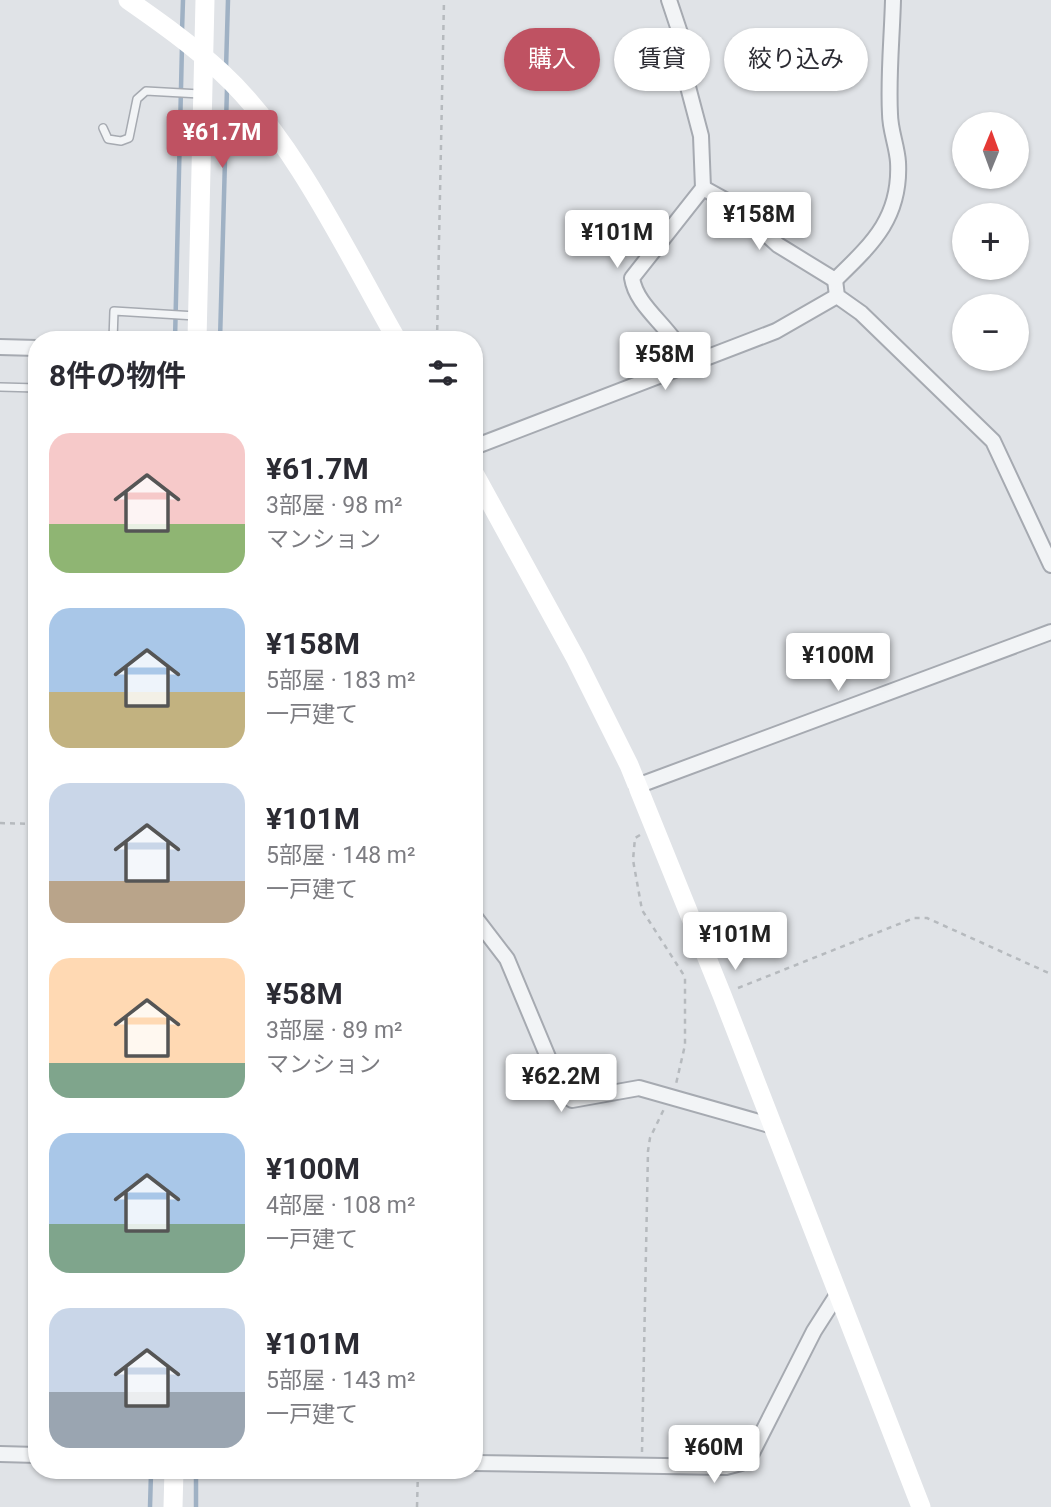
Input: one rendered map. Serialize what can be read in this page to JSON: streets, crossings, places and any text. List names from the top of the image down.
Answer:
{
  "north": "top",
  "page": {
    "chip": ["購入", "賃貸", "絞り込み"],
    "price": [
      "¥61.7M",
      "¥158M",
      "¥101M",
      "¥58M",
      "¥100M",
      "¥101M",
      "¥62.2M",
      "¥60M"
    ],
    "map_buttons": ["+", "−"],
    "heading": "8件の物件",
    "list": [
      {
        "name": "¥61.7M",
        "note": "3部屋 · 98 m² · マンション"
      },
      {
        "name": "¥158M",
        "note": "5部屋 · 183 m² · 一戸建て"
      },
      {
        "name": "¥101M",
        "note": "5部屋 · 148 m² · 一戸建て"
      },
      {
        "name": "¥58M",
        "note": "3部屋 · 89 m² · マンション"
      },
      {
        "name": "¥100M",
        "note": "4部屋 · 108 m² · 一戸建て"
      },
      {
        "name": "¥101M",
        "note": "5部屋 · 143 m² · 一戸建て"
      }
    ]
  }
}
